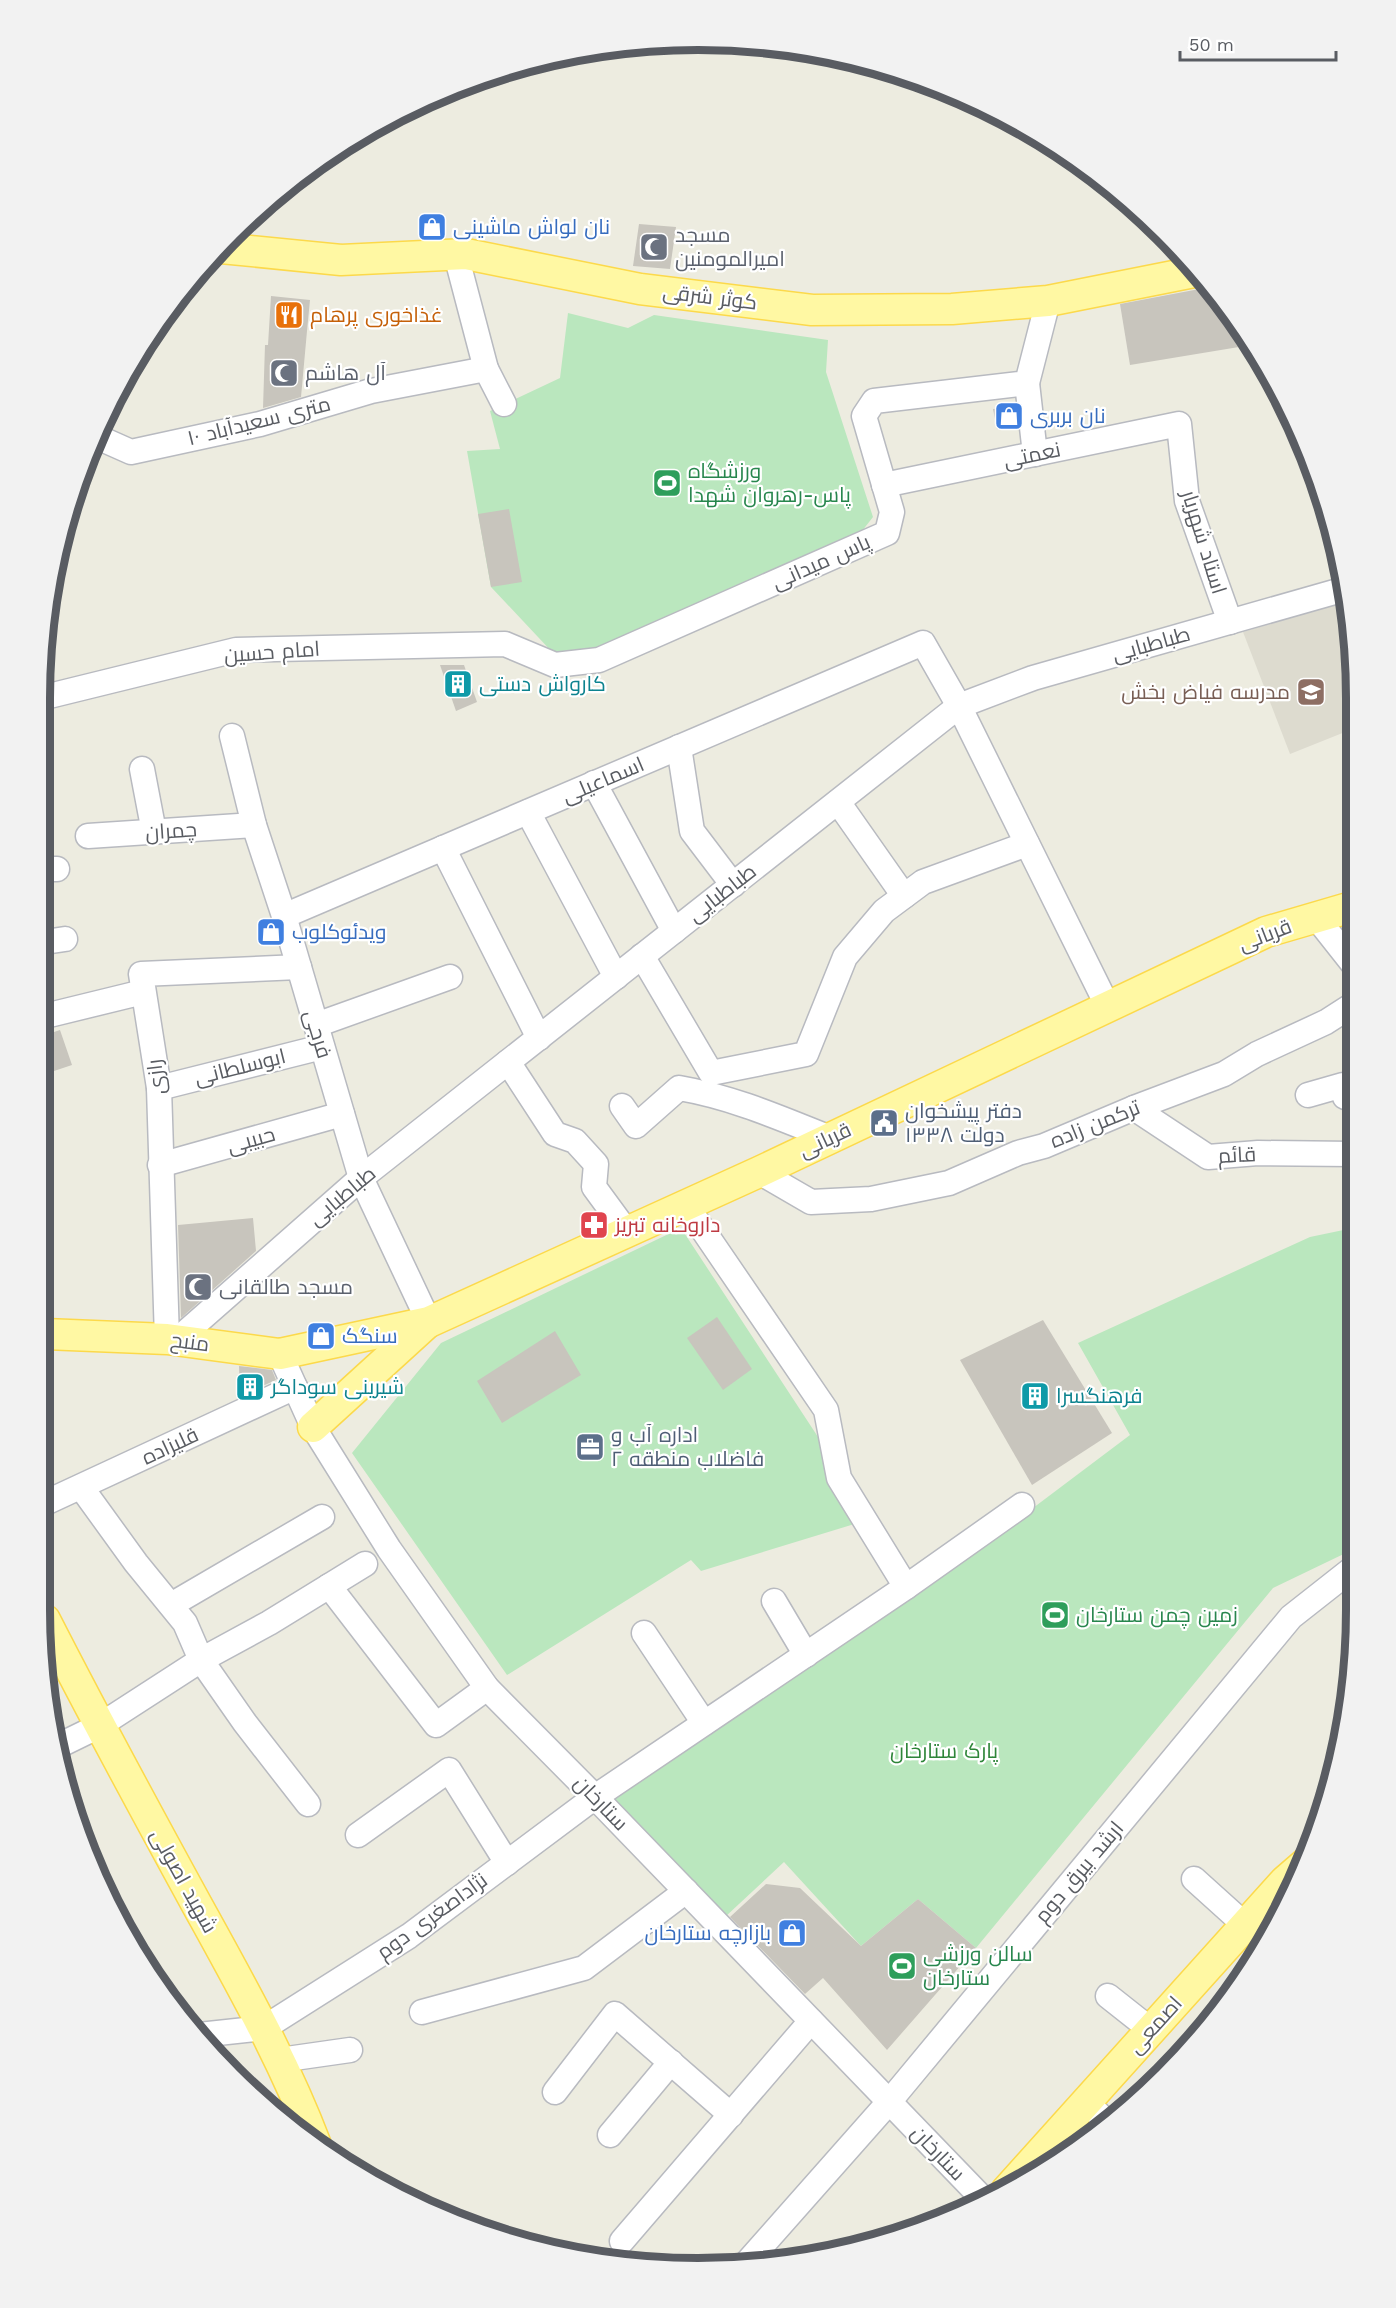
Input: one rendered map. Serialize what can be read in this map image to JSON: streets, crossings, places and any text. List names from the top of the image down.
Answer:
{
  "streets": {
    "main road": [
      "کوثر شرقی",
      "قربانی",
      "منبح",
      "شهید اصولی",
      "اصمعی"
    ],
    "street": [
      "۱۰ متری سعیدآباد",
      "نعمتی",
      "استاد شهریار",
      "پاس میدانی",
      "طباطبایی",
      "امام حسین",
      "اسماعیلی",
      "چمران",
      "فرجی",
      "ابوسلطانی",
      "رازی",
      "ترکمن زاده",
      "حبیبی",
      "قائم",
      "قلیزاده",
      "ستارخان",
      "ارشد بیرق دوم",
      "نژاداصغری دوم"
    ]
  },
  "crossings": [
    ["نعمتی", "استاد شهریار"],
    ["نعمتی", "پاس میدانی"],
    ["استاد شهریار", "طباطبایی"],
    ["پاس میدانی", "امام حسین"],
    ["طباطبایی", "اسماعیلی"],
    ["طباطبایی", "فرجی"],
    ["طباطبایی", "رازی"],
    ["طباطبایی", "منبح"],
    ["اسماعیلی", "فرجی"],
    ["چمران", "فرجی"],
    ["قربانی", "فرجی"],
    ["قربانی", "ترکمن زاده"],
    ["قربانی", "منبح"],
    ["فرجی", "ابوسلطانی"],
    ["فرجی", "حبیبی"],
    ["فرجی", "منبح"],
    ["ابوسلطانی", "رازی"],
    ["رازی", "حبیبی"],
    ["رازی", "منبح"],
    ["ترکمن زاده", "قائم"],
    ["منبح", "ستارخان"],
    ["قلیزاده", "ستارخان"],
    ["ستارخان", "ارشد بیرق دوم"],
    ["ستارخان", "نژاداصغری دوم"],
    ["شهید اصولی", "نژاداصغری دوم"]
  ],
  "parks": ["پارک ستارخان"],
  "places": {
    "shop": [
      "نان لواش ماشینی",
      "نان بربری",
      "ویدئوکلوب",
      "سنگک",
      "بازارچه ستارخان"
    ],
    "mosque": ["مسجد امیرالمومنین", "آل هاشم", "مسجد طالقانی"],
    "restaurant": ["غذاخوری پرهام"],
    "sports": ["ورزشگاه پاس-رهروان شهدا", "زمین چمن ستارخان", "سالن ورزشی ستارخان"],
    "building": ["کارواش دستی", "شیرینی سوداگر", "فرهنگسرا"],
    "school or university": ["مدرسه فیاض بخش"],
    "public building": ["دفتر پیشخوان دولت ۱۳۳۸"],
    "pharmacy": ["داروخانه تبریز"],
    "office": ["اداره آب و فاضلاب منطقه ۲"]
  },
  "scale_bar": "50 m"
}
